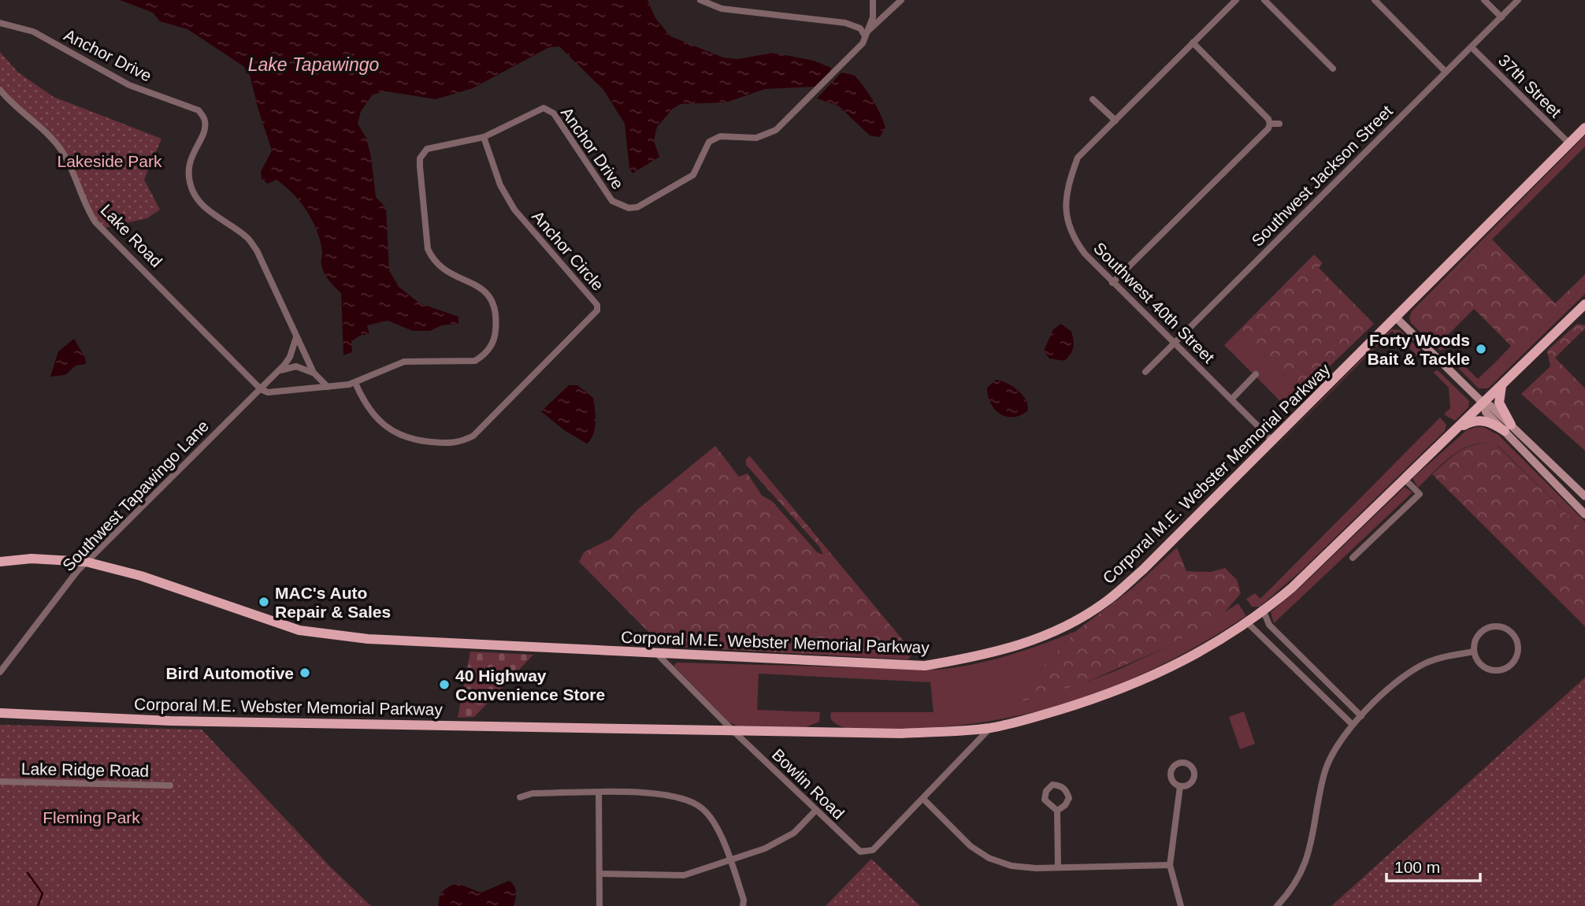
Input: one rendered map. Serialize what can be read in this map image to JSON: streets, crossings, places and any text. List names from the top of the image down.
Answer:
{
  "streets": {
    "main road": ["Corporal M.E. Webster Memorial Parkway"],
    "street": [
      "Anchor Drive",
      "37th Street",
      "Southwest Jackson Street",
      "Lake Road",
      "Anchor Circle",
      "Southwest 40th Street",
      "Southwest Tapawingo Lane",
      "Lake Ridge Road",
      "Bowlin Road"
    ]
  },
  "crossings": [
    ["Anchor Drive", "Anchor Circle"],
    ["37th Street", "Southwest Jackson Street"],
    ["37th Street", "Corporal M.E. Webster Memorial Parkway"],
    ["Southwest Jackson Street", "Southwest 40th Street"],
    ["Lake Road", "Southwest Tapawingo Lane"],
    ["Southwest 40th Street", "Corporal M.E. Webster Memorial Parkway"],
    ["Corporal M.E. Webster Memorial Parkway", "Southwest Tapawingo Lane"],
    ["Corporal M.E. Webster Memorial Parkway", "Bowlin Road"]
  ],
  "water": ["Lake Tapawingo"],
  "parks": ["Lakeside Park", "Fleming Park"],
  "places": [
    "Forty Woods Bait & Tackle",
    "MAC's Auto Repair & Sales",
    "Bird Automotive",
    "40 Highway Convenience Store"
  ],
  "scale_bar": "100 m"
}
